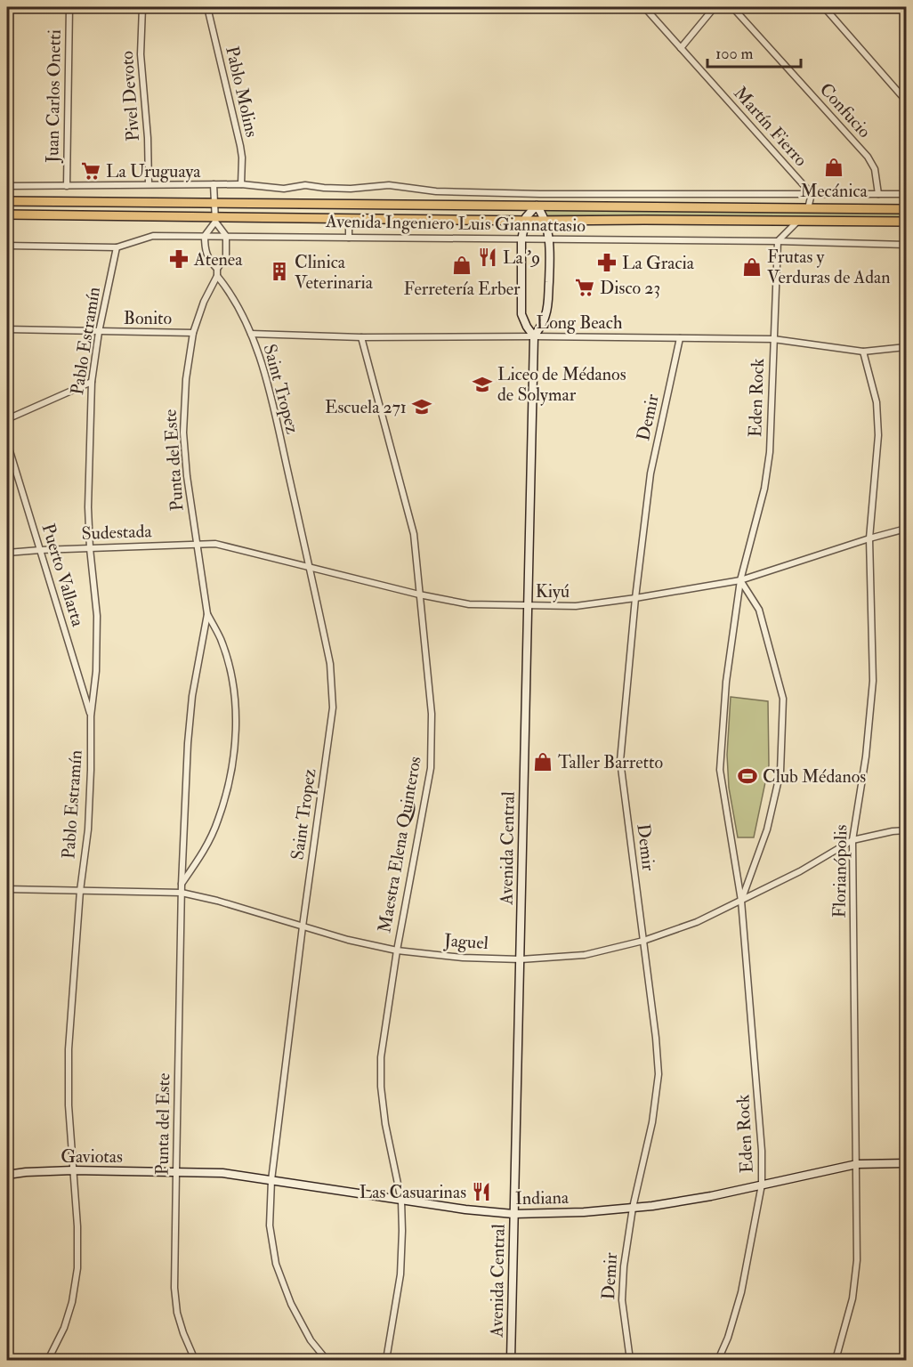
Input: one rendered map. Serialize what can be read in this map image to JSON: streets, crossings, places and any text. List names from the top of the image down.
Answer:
{
  "streets": {
    "main road": ["Avenida Ingeniero Luis Giannattasio"],
    "street": [
      "Pablo Molins",
      "Juan Carlos Onetti",
      "Pivel Devoto",
      "Confucio",
      "Martín Fierro",
      "Bonito",
      "Long Beach",
      "Pablo Estramín",
      "Saint Tropez",
      "Eden Rock",
      "Demir",
      "Punta del Este",
      "Sudestada",
      "Puerto Vallarta",
      "Kiyú",
      "Maestra Elena Quinteros",
      "Avenida Central",
      "Florianópolis",
      "Jaguel",
      "Gaviotas",
      "Indiana"
    ]
  },
  "crossings": [
    ["Pablo Molins", "Avenida Ingeniero Luis Giannattasio"],
    ["Juan Carlos Onetti", "Avenida Ingeniero Luis Giannattasio"],
    ["Pivel Devoto", "Avenida Ingeniero Luis Giannattasio"],
    ["Confucio", "Avenida Ingeniero Luis Giannattasio"],
    ["Martín Fierro", "Avenida Ingeniero Luis Giannattasio"],
    ["Avenida Ingeniero Luis Giannattasio", "Pablo Estramín"],
    ["Avenida Ingeniero Luis Giannattasio", "Eden Rock"],
    ["Avenida Ingeniero Luis Giannattasio", "Avenida Central"],
    ["Bonito", "Pablo Estramín"],
    ["Bonito", "Punta del Este"],
    ["Long Beach", "Saint Tropez"],
    ["Long Beach", "Eden Rock"],
    ["Long Beach", "Demir"],
    ["Long Beach", "Maestra Elena Quinteros"],
    ["Long Beach", "Avenida Central"],
    ["Long Beach", "Florianópolis"],
    ["Pablo Estramín", "Sudestada"],
    ["Pablo Estramín", "Puerto Vallarta"],
    ["Pablo Estramín", "Jaguel"],
    ["Pablo Estramín", "Gaviotas"],
    ["Saint Tropez", "Punta del Este"],
    ["Saint Tropez", "Kiyú"],
    ["Saint Tropez", "Jaguel"],
    ["Saint Tropez", "Indiana"],
    ["Eden Rock", "Kiyú"],
    ["Eden Rock", "Jaguel"],
    ["Eden Rock", "Indiana"],
    ["Demir", "Kiyú"],
    ["Demir", "Jaguel"],
    ["Demir", "Indiana"],
    ["Punta del Este", "Sudestada"],
    ["Punta del Este", "Kiyú"],
    ["Punta del Este", "Jaguel"],
    ["Punta del Este", "Gaviotas"],
    ["Punta del Este", "Indiana"],
    ["Sudestada", "Puerto Vallarta"],
    ["Sudestada", "Kiyú"],
    ["Kiyú", "Maestra Elena Quinteros"],
    ["Kiyú", "Avenida Central"],
    ["Kiyú", "Florianópolis"],
    ["Maestra Elena Quinteros", "Jaguel"],
    ["Maestra Elena Quinteros", "Indiana"],
    ["Avenida Central", "Jaguel"],
    ["Avenida Central", "Indiana"],
    ["Florianópolis", "Jaguel"],
    ["Florianópolis", "Indiana"],
    ["Gaviotas", "Indiana"]
  ],
  "places": {
    "shop": [
      "Mecánica",
      "Ferretería Erber",
      "Frutas y Verduras de Adan",
      "Taller Barretto"
    ],
    "supermarket": ["La Uruguaya", "Disco 23"],
    "restaurant": ["La '9", "Las Casuarinas"],
    "pharmacy": ["Atenea", "La Gracia"],
    "building": ["Clinica Veterinaria"],
    "school or university": ["Liceo de Médanos de Solymar", "Escuela 271"],
    "sports": ["Club Médanos"]
  },
  "scale_bar": "100 m"
}
